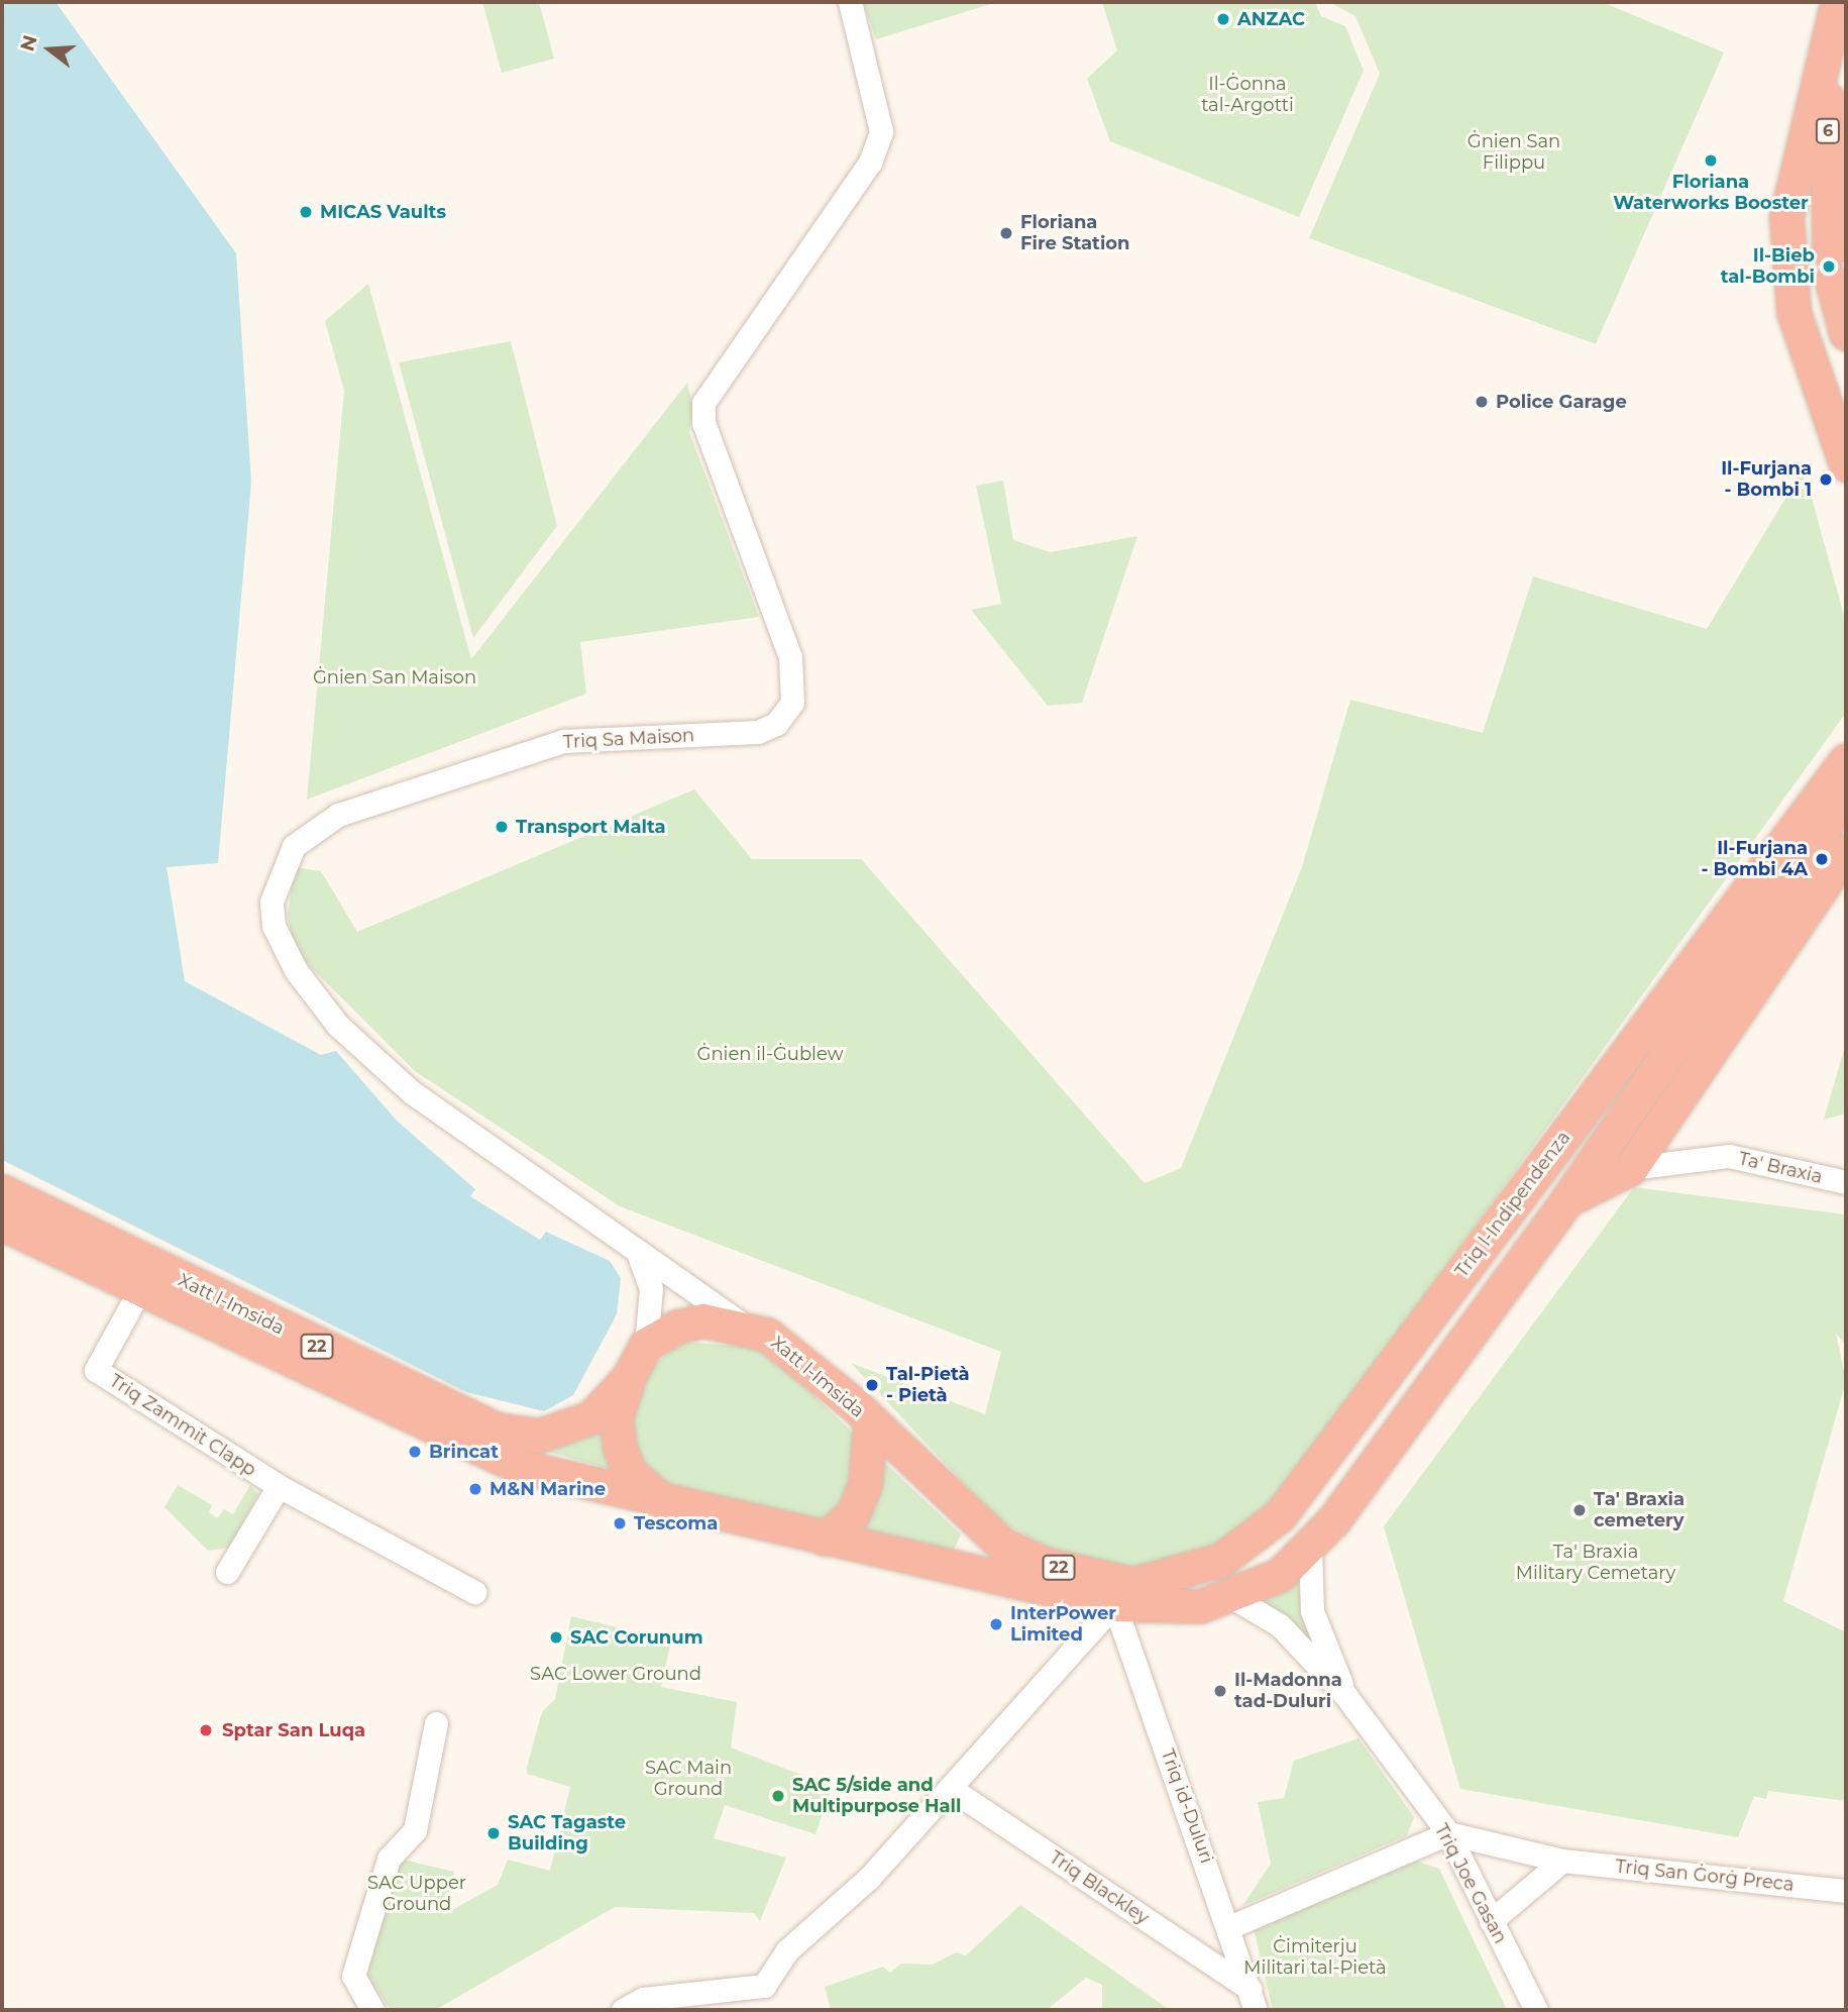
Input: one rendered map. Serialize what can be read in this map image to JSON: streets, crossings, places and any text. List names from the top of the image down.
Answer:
{
  "streets": {
    "highway": [
      "6",
      "Triq l-Indipendenza",
      "Xatt l-Imsida",
      "22"
    ],
    "street": [
      "Triq Sa Maison",
      "Ta' Braxia",
      "Triq Zammit Clapp",
      "Triq id-Duluri",
      "Triq San Ġorġ Preca",
      "Triq Joe Gasan",
      "Triq Blackley"
    ]
  },
  "crossings": [
    ["Triq Sa Maison", "Xatt l-Imsida"],
    ["Triq l-Indipendenza", "Xatt l-Imsida"],
    ["Xatt l-Imsida", "Triq Zammit Clapp"],
    ["Xatt l-Imsida", "Triq id-Duluri"],
    ["Xatt l-Imsida", "Triq Joe Gasan"],
    ["Triq id-Duluri", "Triq Blackley"],
    ["Triq San Ġorġ Preca", "Triq Joe Gasan"]
  ],
  "parks": [
    "Il-Ġonna tal-Argotti",
    "Ġnien San Filippu",
    "Ġnien San Maison",
    "Ġnien il-Ġublew",
    "Ta' Braxia Military Cemetary",
    "SAC Lower Ground",
    "SAC Main Ground",
    "SAC Upper Ground",
    "Ċimiterju Militari tal-Pietà"
  ],
  "places": [
    "ANZAC",
    "Floriana Waterworks Booster",
    "MICAS Vaults",
    "Floriana Fire Station",
    "Il-Bieb tal-Bombi",
    "Police Garage",
    "Il-Furjana - Bombi 1",
    "Transport Malta",
    "Il-Furjana - Bombi 4A",
    "Tal-Pietà - Pietà",
    "Brincat",
    "M&N Marine",
    "Ta' Braxia cemetery",
    "Tescoma",
    "InterPower Limited",
    "SAC Corunum",
    "Il-Madonna tad-Duluri",
    "Sptar San Luqa",
    "SAC 5/side and Multipurpose Hall",
    "SAC Tagaste Building"
  ],
  "north": "left"
}
